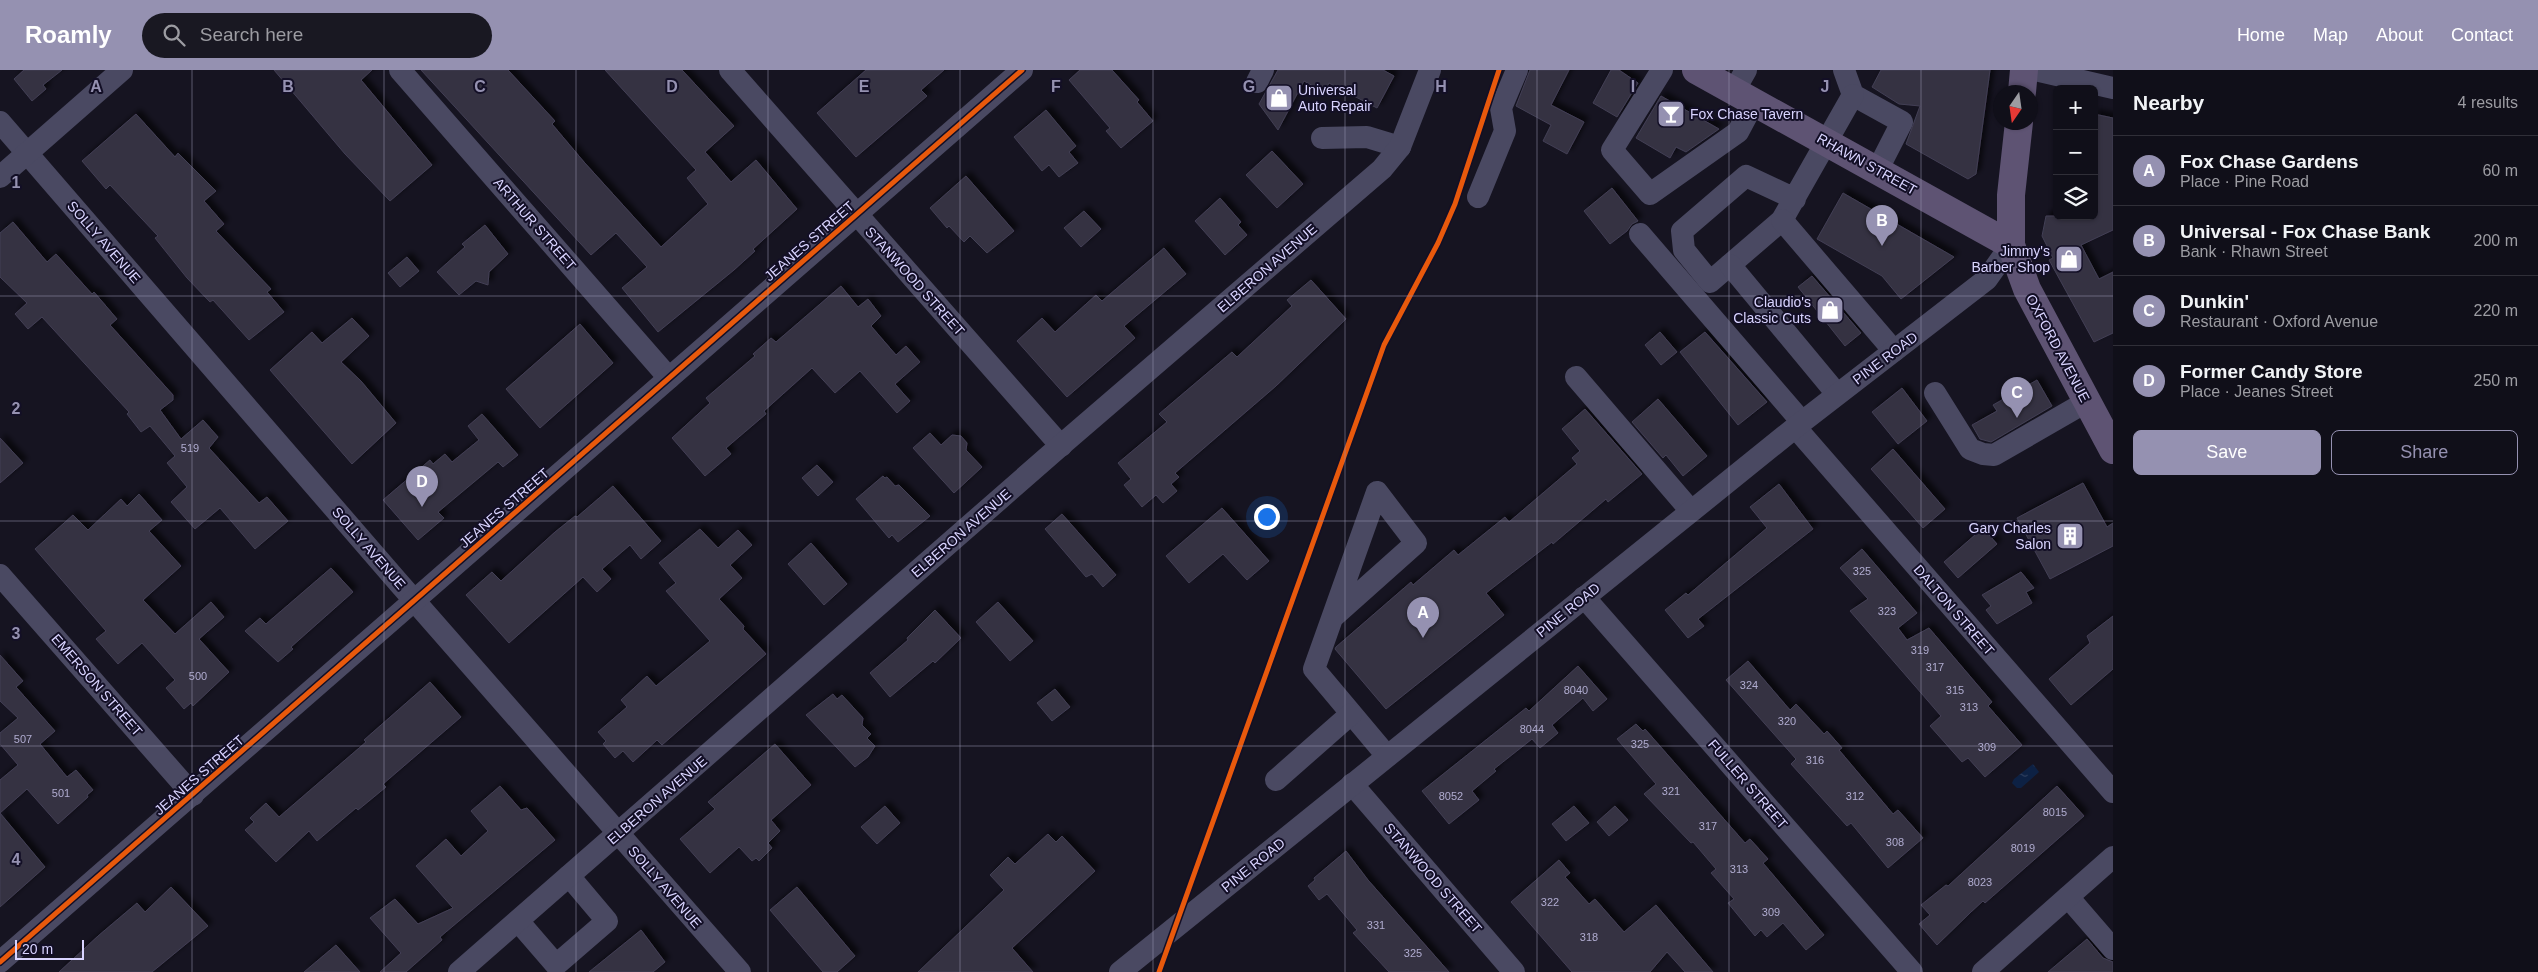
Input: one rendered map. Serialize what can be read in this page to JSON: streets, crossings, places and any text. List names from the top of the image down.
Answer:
{
  "streets": {
    "main road": ["RHAWN STREET", "OXFORD AVENUE"],
    "street": [
      "ARTHUR STREET",
      "JEANES STREET",
      "SOLLY AVENUE",
      "ELBERON AVENUE",
      "STANWOOD STREET",
      "PINE ROAD",
      "DALTON STREET",
      "EMERSON STREET",
      "FULLER STREET"
    ]
  },
  "crossings": [
    ["RHAWN STREET", "OXFORD AVENUE"],
    ["RHAWN STREET", "PINE ROAD"],
    ["ARTHUR STREET", "JEANES STREET"],
    ["JEANES STREET", "SOLLY AVENUE"],
    ["JEANES STREET", "STANWOOD STREET"],
    ["JEANES STREET", "EMERSON STREET"],
    ["SOLLY AVENUE", "ELBERON AVENUE"],
    ["ELBERON AVENUE", "STANWOOD STREET"],
    ["STANWOOD STREET", "PINE ROAD"],
    ["OXFORD AVENUE", "PINE ROAD"],
    ["PINE ROAD", "DALTON STREET"],
    ["PINE ROAD", "FULLER STREET"]
  ],
  "places": {
    "shop": ["Universal Auto Repair", "Jimmy's Barber Shop", "Claudio's Classic Cuts"],
    "bar": ["Fox Chase Tavern"],
    "building": ["Gary Charles Salon"]
  },
  "house_numbers": [
    "519",
    "325",
    "323",
    "319",
    "317",
    "500",
    "324",
    "8040",
    "315",
    "313",
    "320",
    "8044",
    "507",
    "325",
    "309",
    "316",
    "321",
    "501",
    "8052",
    "312",
    "8015",
    "317",
    "308",
    "8019",
    "313",
    "8023",
    "322",
    "309",
    "331",
    "318",
    "325"
  ],
  "scale_bar": "20 m",
  "north": "bottom",
  "page": {
    "header": "Roamly",
    "search": "Search here",
    "nav": [
      "Home",
      "Map",
      "About",
      "Contact"
    ],
    "heading": ["Nearby", "4 results"],
    "map_buttons": ["+", "−"],
    "list": [
      {
        "mark": "A",
        "name": "Fox Chase Gardens",
        "note": "Place · Pine Road",
        "value": "60 m"
      },
      {
        "mark": "B",
        "name": "Universal - Fox Chase Bank",
        "note": "Bank · Rhawn Street",
        "value": "200 m"
      },
      {
        "mark": "C",
        "name": "Dunkin'",
        "note": "Restaurant · Oxford Avenue",
        "value": "220 m"
      },
      {
        "mark": "D",
        "name": "Former Candy Store",
        "note": "Place · Jeanes Street",
        "value": "250 m"
      }
    ],
    "pins": [
      "B",
      "C",
      "D",
      "A"
    ],
    "buttons": ["Save", "Share"],
    "scale": "20 m"
  },
  "grid": {
    "columns": [
      "A",
      "B",
      "C",
      "D",
      "E",
      "F",
      "G",
      "H",
      "I",
      "J"
    ],
    "rows": [
      "1",
      "2",
      "3",
      "4"
    ]
  }
}
